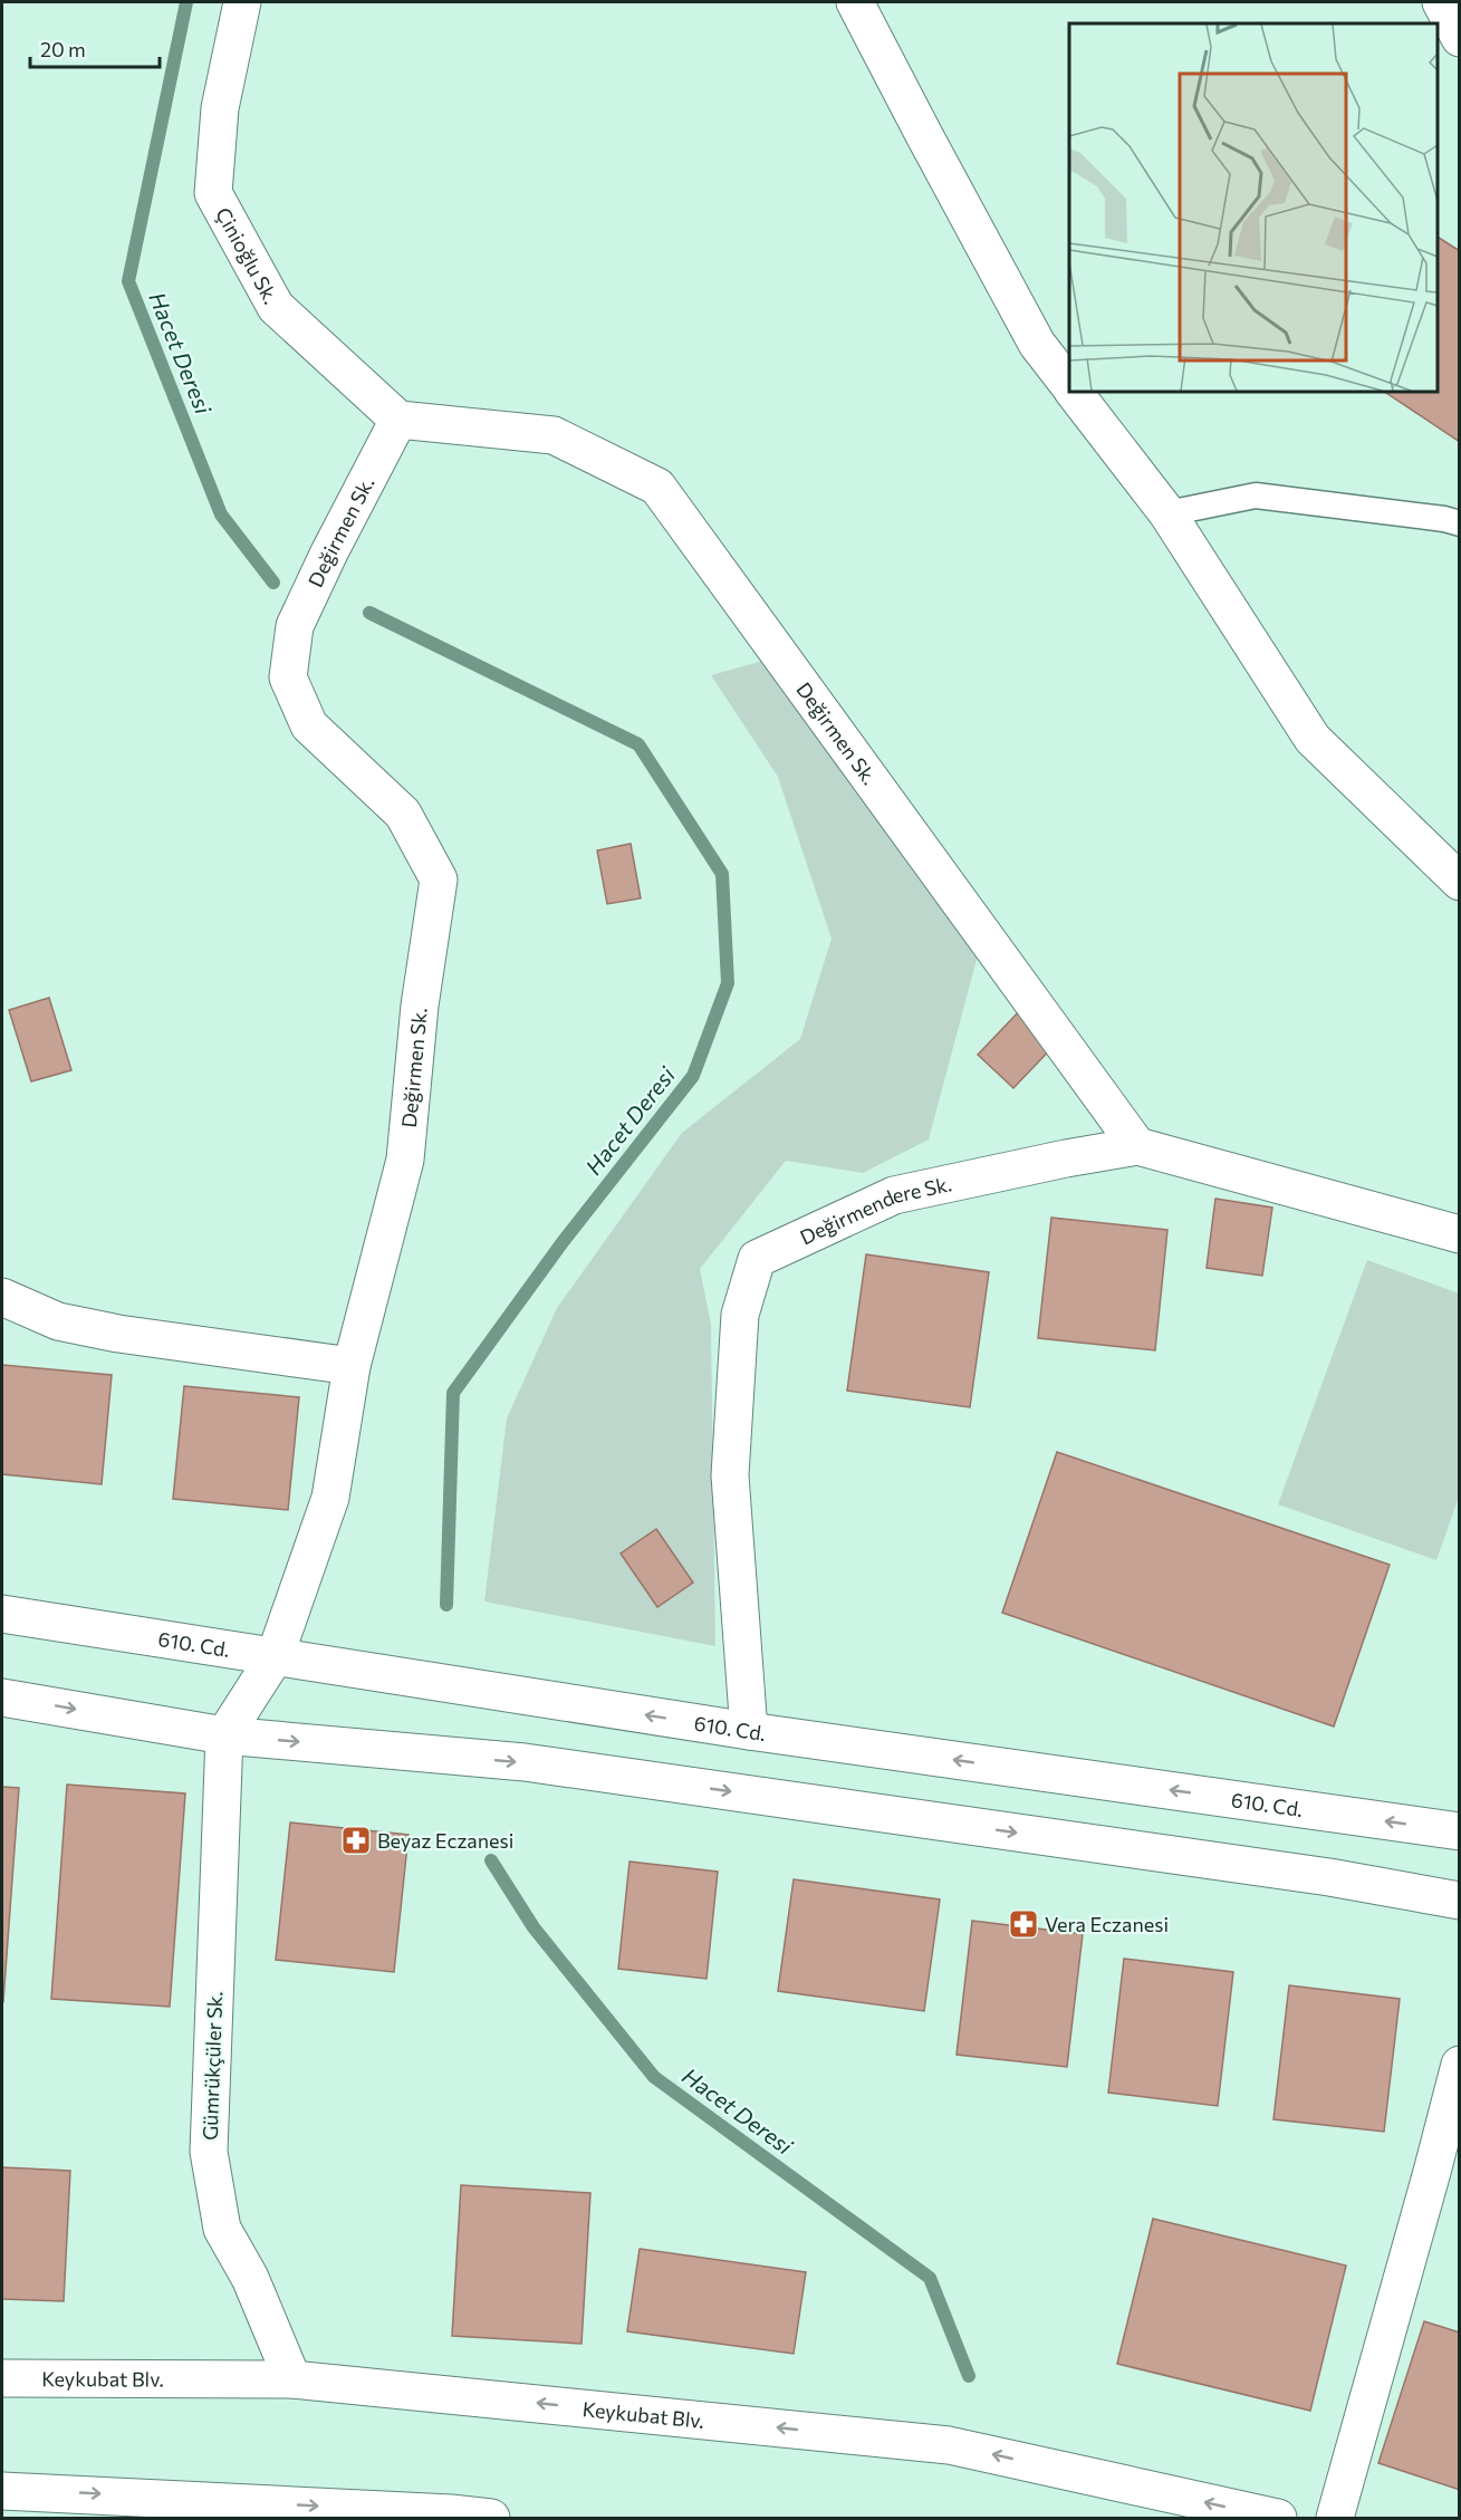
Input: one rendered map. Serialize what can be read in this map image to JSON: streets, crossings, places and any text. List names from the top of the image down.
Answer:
{
  "streets": {
    "main road": [
      "Çinioğlu Sk.",
      "Değirmen Sk.",
      "Değirmendere Sk.",
      "610. Cd.",
      "Gümrükçüler Sk.",
      "Keykubat Blv."
    ]
  },
  "crossings": [
    ["Çinioğlu Sk.", "Değirmen Sk."],
    ["Değirmen Sk.", "Değirmendere Sk."],
    ["Değirmen Sk.", "610. Cd."],
    ["Değirmen Sk.", "Gümrükçüler Sk."],
    ["Değirmendere Sk.", "610. Cd."],
    ["Gümrükçüler Sk.", "Keykubat Blv."]
  ],
  "one_way": ["Keykubat Blv."],
  "water": ["Hacet Deresi"],
  "places": {
    "pharmacy": ["Beyaz Eczanesi", "Vera Eczanesi"]
  },
  "scale_bar": "20 m"
}
